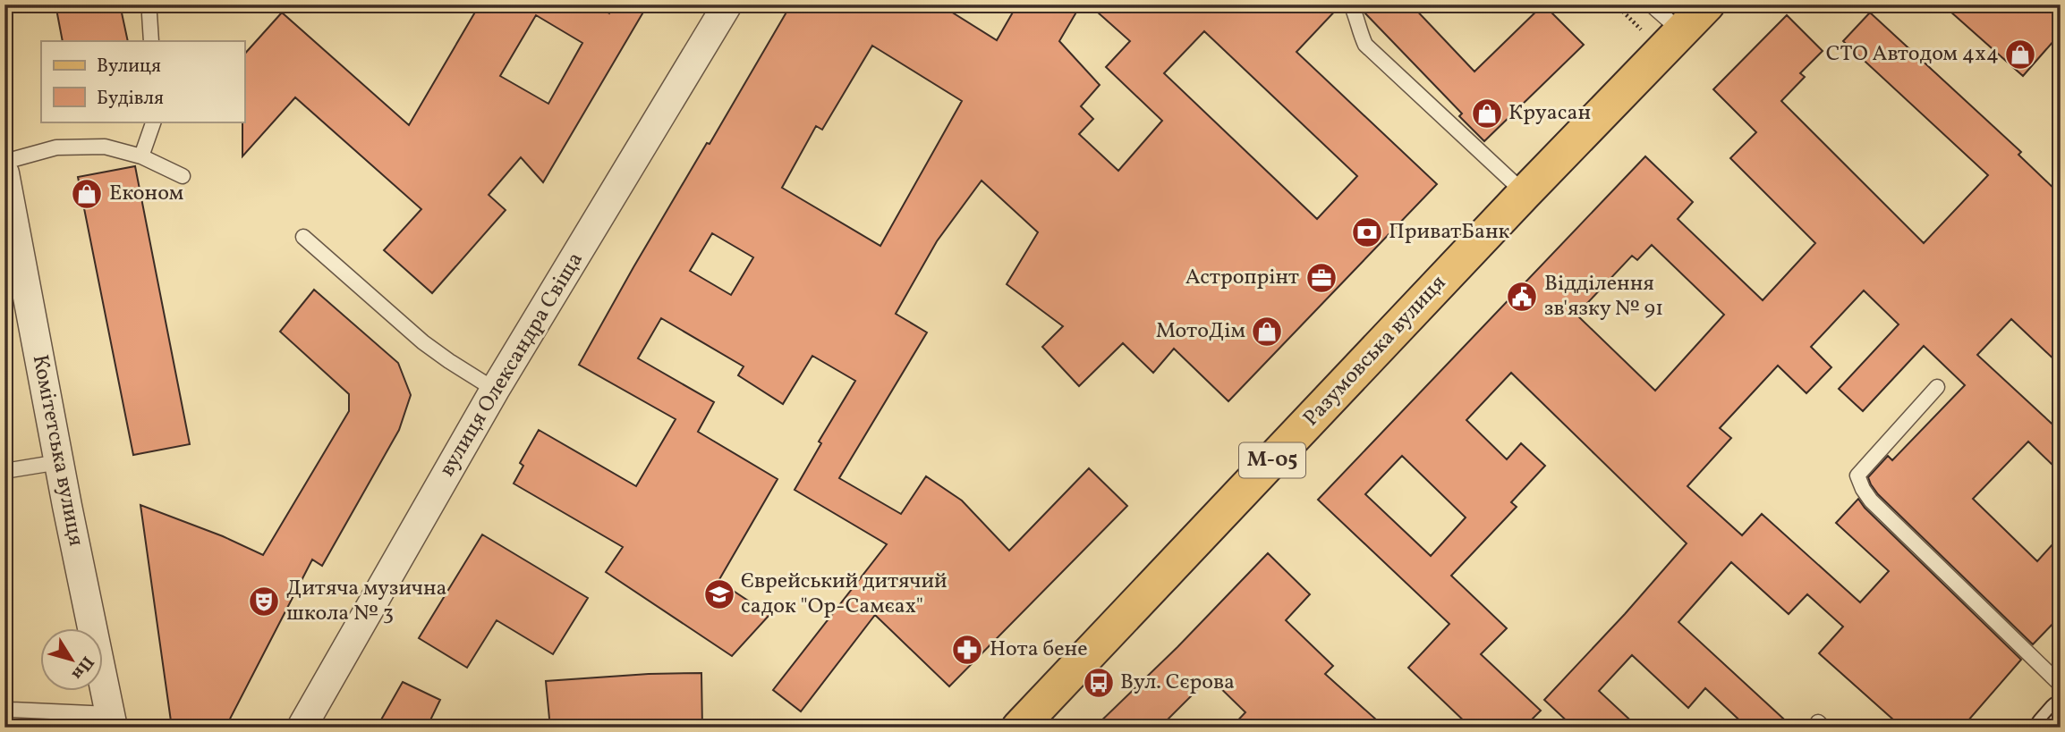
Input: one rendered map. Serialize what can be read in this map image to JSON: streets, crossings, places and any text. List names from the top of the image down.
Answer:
{
  "streets": {
    "main road": ["Разумовська вулиця", "М-05"],
    "street": ["вулиця Олександра Свіща", "Комітетська вулиця"]
  },
  "places": {
    "shop": [
      "СТО Автодом 4х4",
      "Круасан",
      "Економ",
      "МотоДім"
    ],
    "bank": ["ПриватБанк"],
    "office": ["Астропрінт"],
    "public building": ["Відділення зв'язку № 91"],
    "school or university": ["Єврейський дитячий садок \"Ор-Самєах\""],
    "theatre": ["Дитяча музична школа № 3"],
    "pharmacy": ["Нота бене"],
    "bus stop": ["Вул. Сєрова"]
  },
  "legend": ["Вулиця", "Будівля"],
  "north": "bottom right"
}
